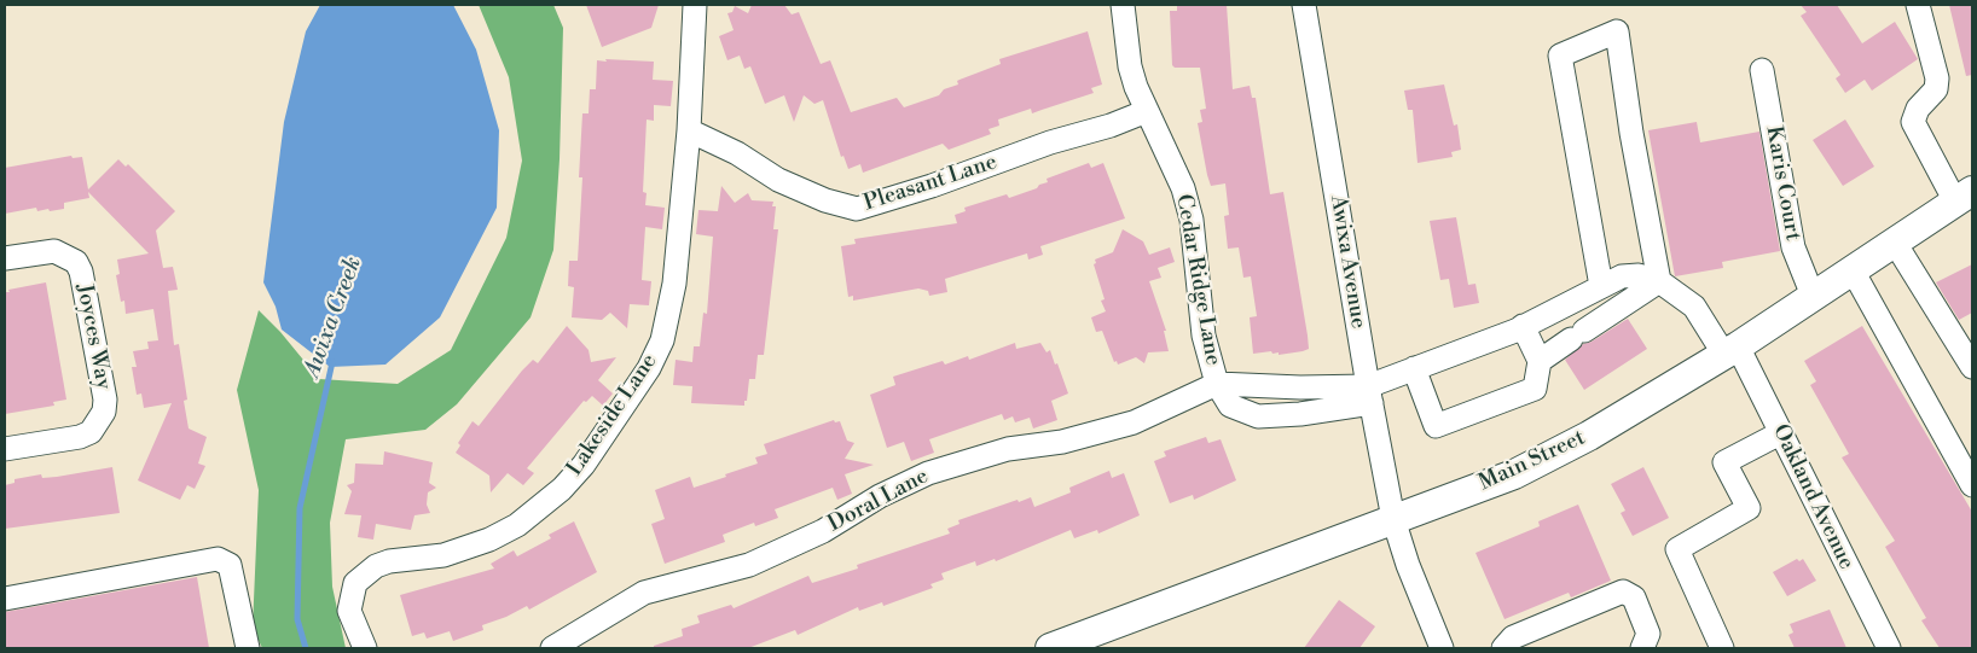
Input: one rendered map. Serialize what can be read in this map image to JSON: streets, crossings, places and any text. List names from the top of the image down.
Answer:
{
  "streets": {
    "main road": ["Main Street"],
    "street": [
      "Pleasant Lane",
      "Karis Court",
      "Awixa Avenue",
      "Cedar Ridge Lane",
      "Joyces Way",
      "Lakeside Lane",
      "Oakland Avenue",
      "Doral Lane"
    ]
  },
  "crossings": [
    ["Pleasant Lane", "Cedar Ridge Lane"],
    ["Pleasant Lane", "Lakeside Lane"],
    ["Karis Court", "Main Street"],
    ["Awixa Avenue", "Main Street"],
    ["Awixa Avenue", "Doral Lane"],
    ["Cedar Ridge Lane", "Doral Lane"],
    ["Main Street", "Oakland Avenue"]
  ],
  "water": ["Awixa Creek"]
}
